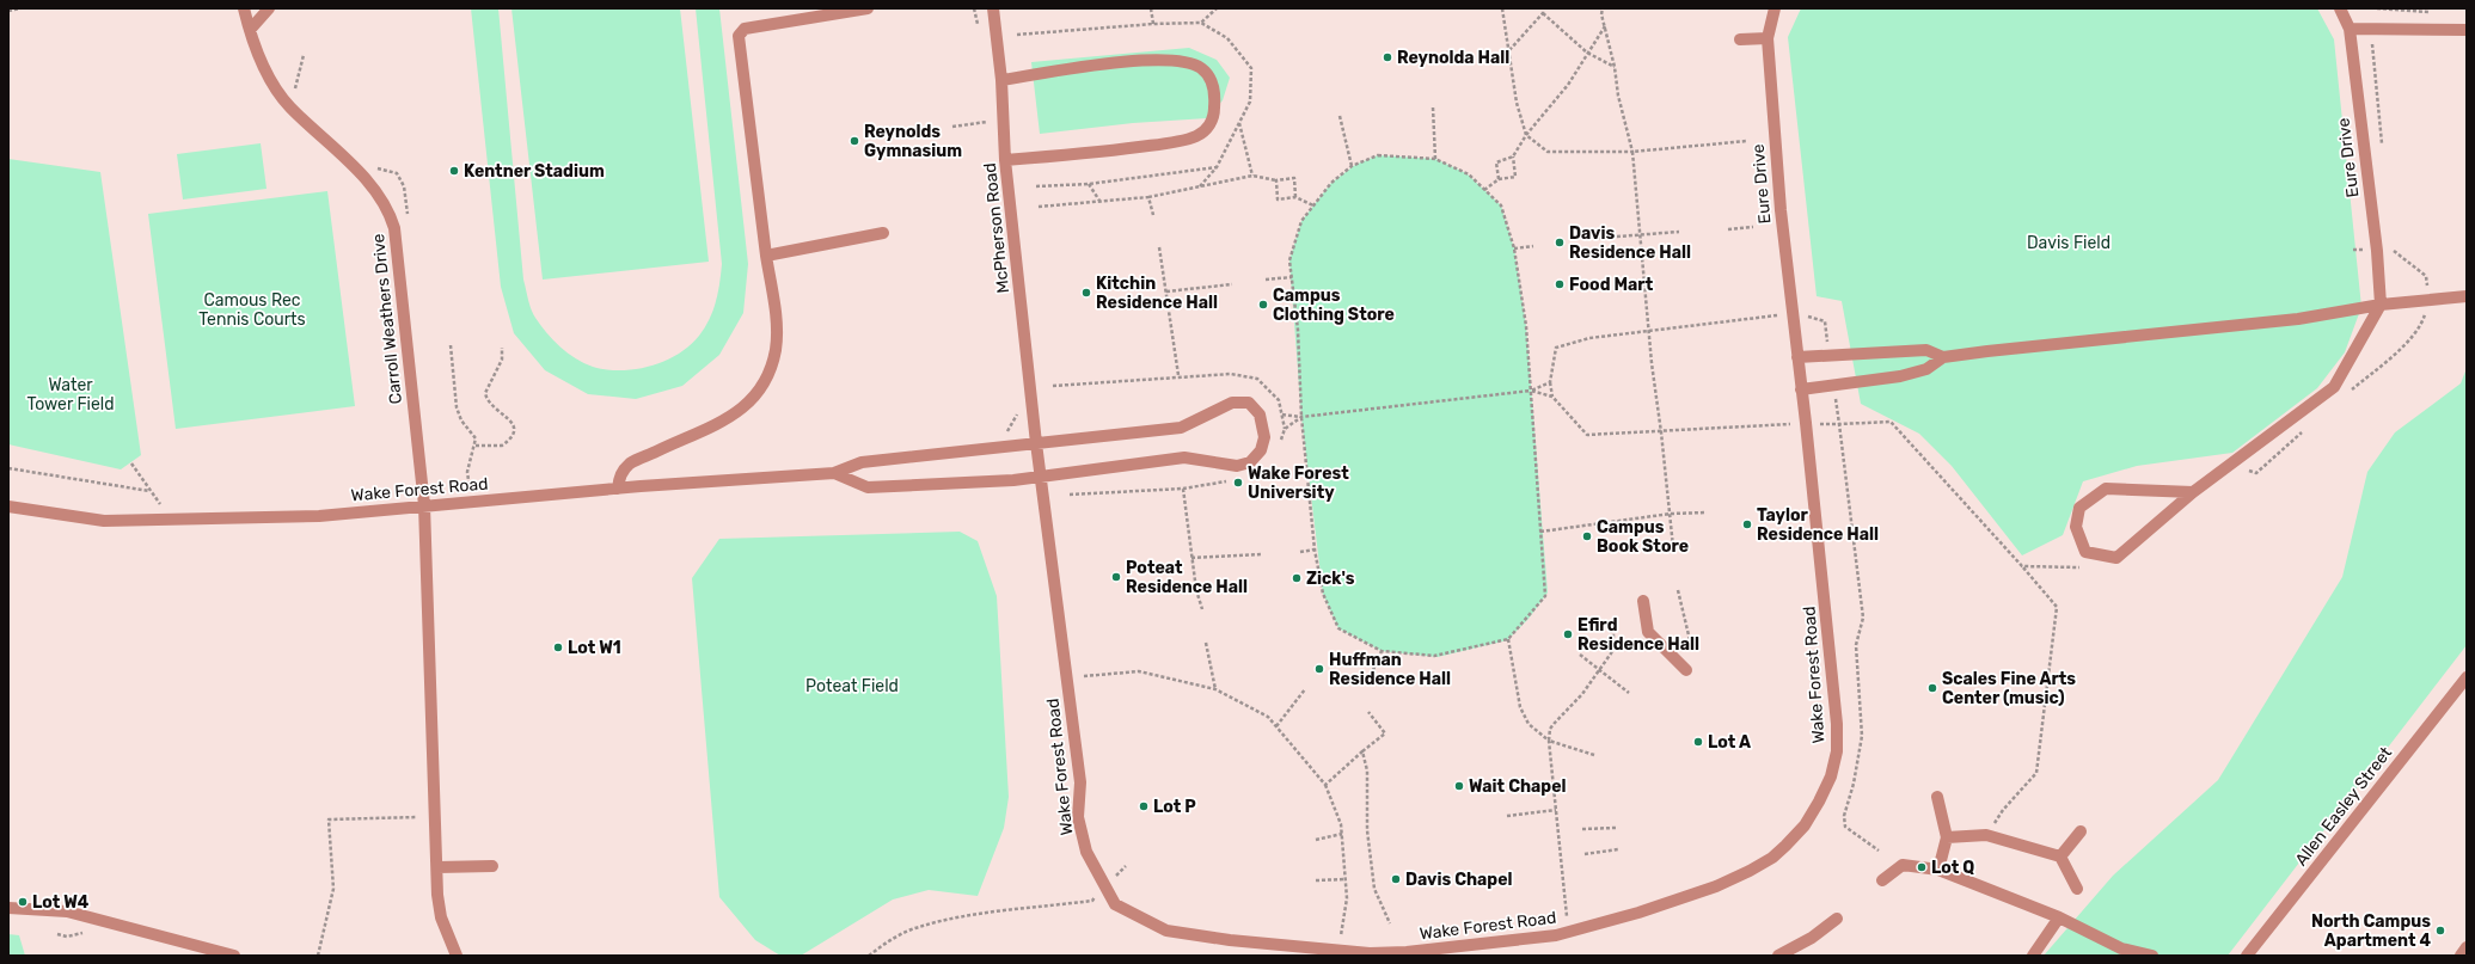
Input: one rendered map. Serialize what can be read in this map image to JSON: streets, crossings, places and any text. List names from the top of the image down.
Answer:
{
  "streets": {
    "street": [
      "Eure Drive",
      "McPherson Road",
      "Carroll Weathers Drive",
      "Wake Forest Road",
      "Allen Easley Street"
    ]
  },
  "crossings": [
    ["Eure Drive", "Wake Forest Road"],
    ["McPherson Road", "Wake Forest Road"],
    ["Carroll Weathers Drive", "Wake Forest Road"]
  ],
  "parks": [
    "Davis Field",
    "Camous Rec Tennis Courts",
    "Water Tower Field",
    "Poteat Field"
  ],
  "places": [
    "Reynolda Hall",
    "Reynolds Gymnasium",
    "Kentner Stadium",
    "Davis Residence Hall",
    "Food Mart",
    "Kitchin Residence Hall",
    "Campus Clothing Store",
    "Wake Forest University",
    "Taylor Residence Hall",
    "Campus Book Store",
    "Poteat Residence Hall",
    "Zick's",
    "Efird Residence Hall",
    "Lot W1",
    "Huffman Residence Hall",
    "Scales Fine Arts Center (music)",
    "Lot A",
    "Wait Chapel",
    "Lot P",
    "Lot Q",
    "Davis Chapel",
    "Lot W4",
    "North Campus Apartment 4"
  ]
}
